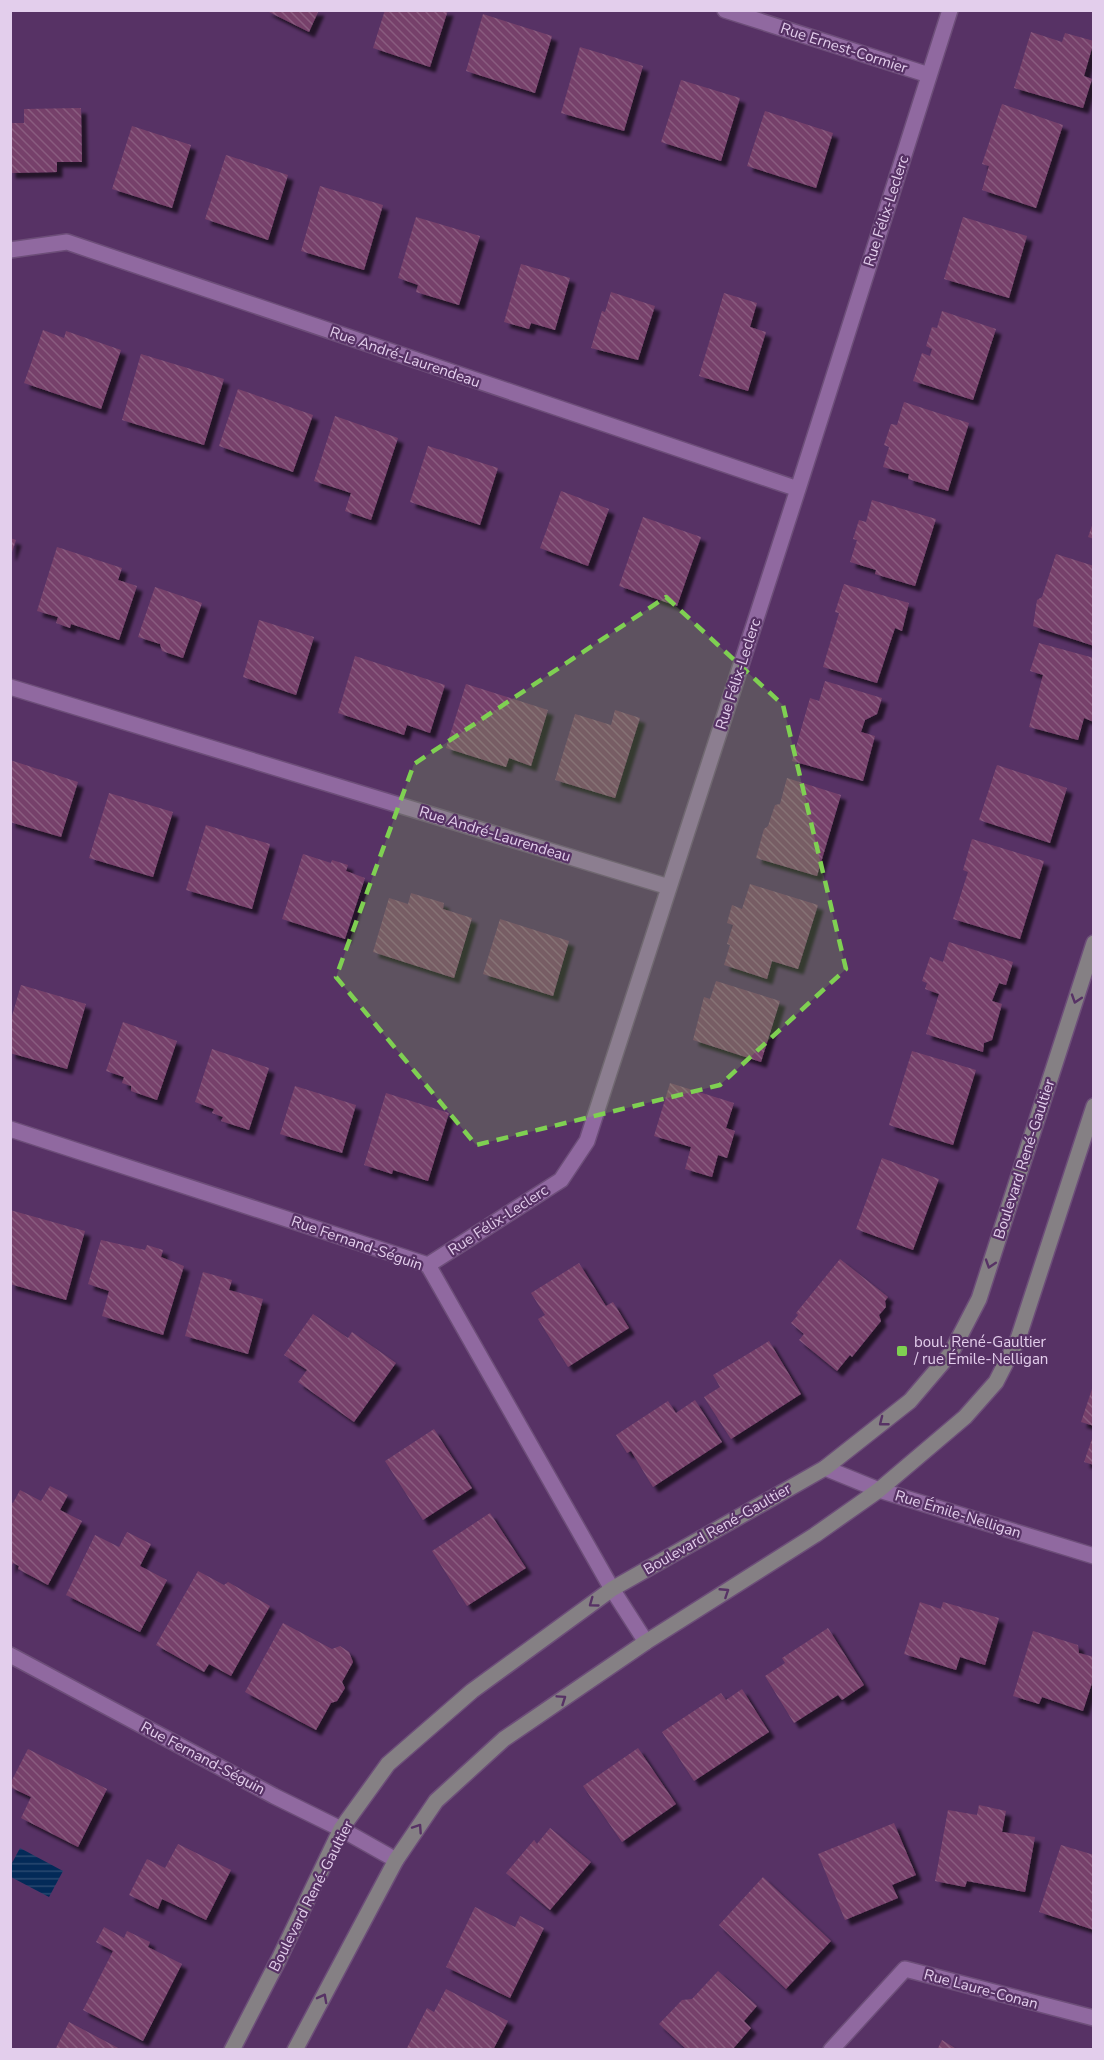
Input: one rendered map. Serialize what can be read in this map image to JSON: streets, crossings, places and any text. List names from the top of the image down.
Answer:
{
  "streets": {
    "street": [
      "Rue Ernest-Cormier",
      "Rue Félix-Leclerc",
      "Rue André-Laurendeau",
      "Boulevard René-Gaultier",
      "Rue Fernand-Séguin",
      "Rue Émile-Nelligan",
      "Rue Laure-Conan"
    ]
  },
  "crossings": [
    ["Rue Ernest-Cormier", "Rue Félix-Leclerc"],
    ["Rue Félix-Leclerc", "Rue André-Laurendeau"],
    ["Rue Félix-Leclerc", "Rue Fernand-Séguin"],
    ["Boulevard René-Gaultier", "Rue Fernand-Séguin"],
    ["Boulevard René-Gaultier", "Rue Émile-Nelligan"]
  ],
  "places": {
    "transit": ["boul. René-Gaultier / rue Émile-Nelligan"]
  }
}
